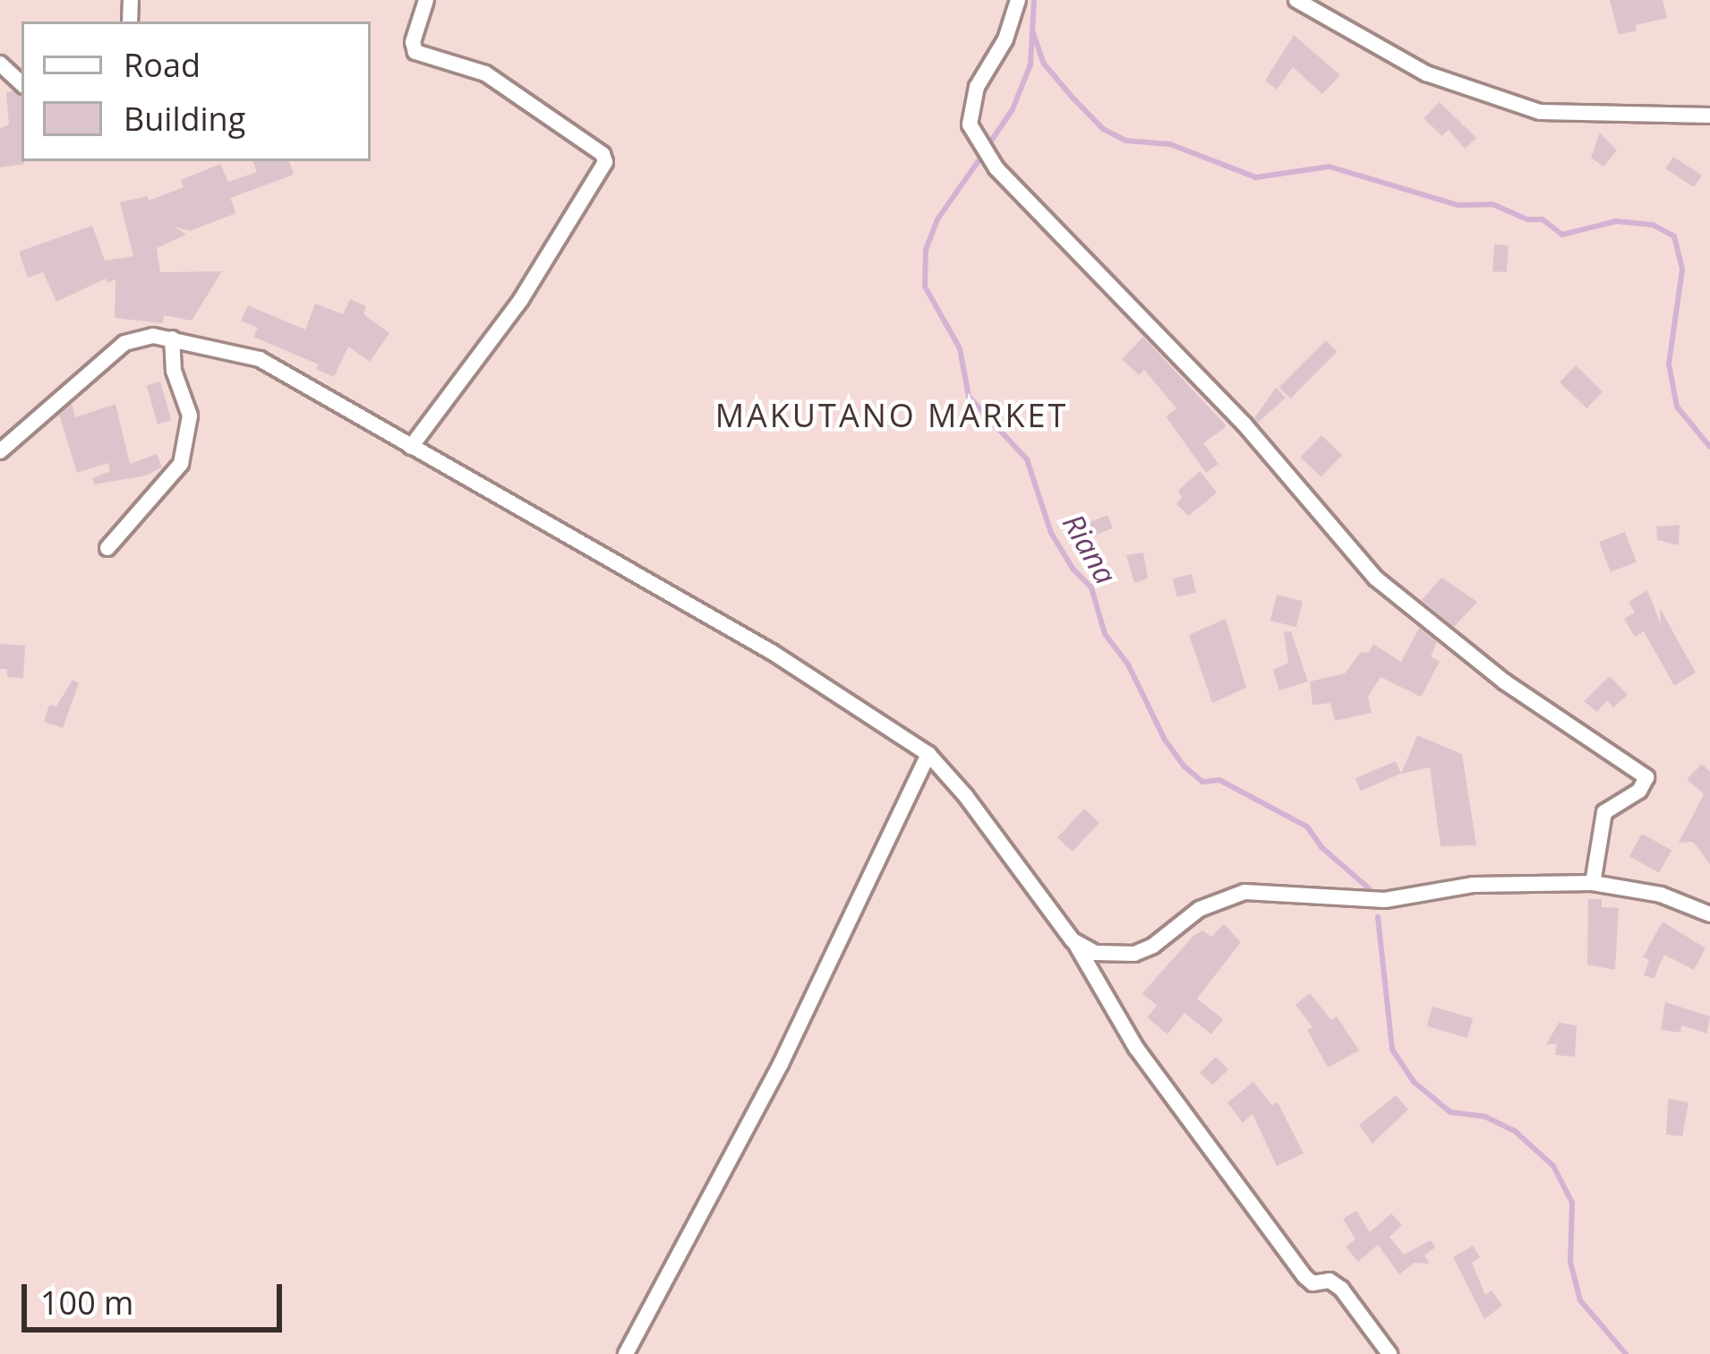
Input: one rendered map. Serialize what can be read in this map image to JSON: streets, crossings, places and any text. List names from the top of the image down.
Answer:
{
  "districts": ["MAKUTANO MARKET"],
  "water": ["Riana"],
  "legend": ["Road", "Building"],
  "scale_bar": "100 m"
}
